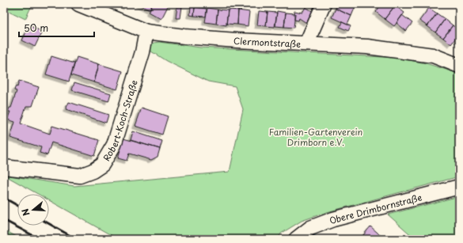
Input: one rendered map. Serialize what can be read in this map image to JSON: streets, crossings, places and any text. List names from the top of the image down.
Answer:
{
  "streets": {
    "street": ["Clermontstraße", "Robert-Koch-Straße", "Obere Drimbornstraße"]
  },
  "crossings": [
    ["Clermontstraße", "Robert-Koch-Straße"]
  ],
  "parks": ["Familien-Gartenverein Drimborn e.V."],
  "scale_bar": "50 m",
  "north": "left"
}
